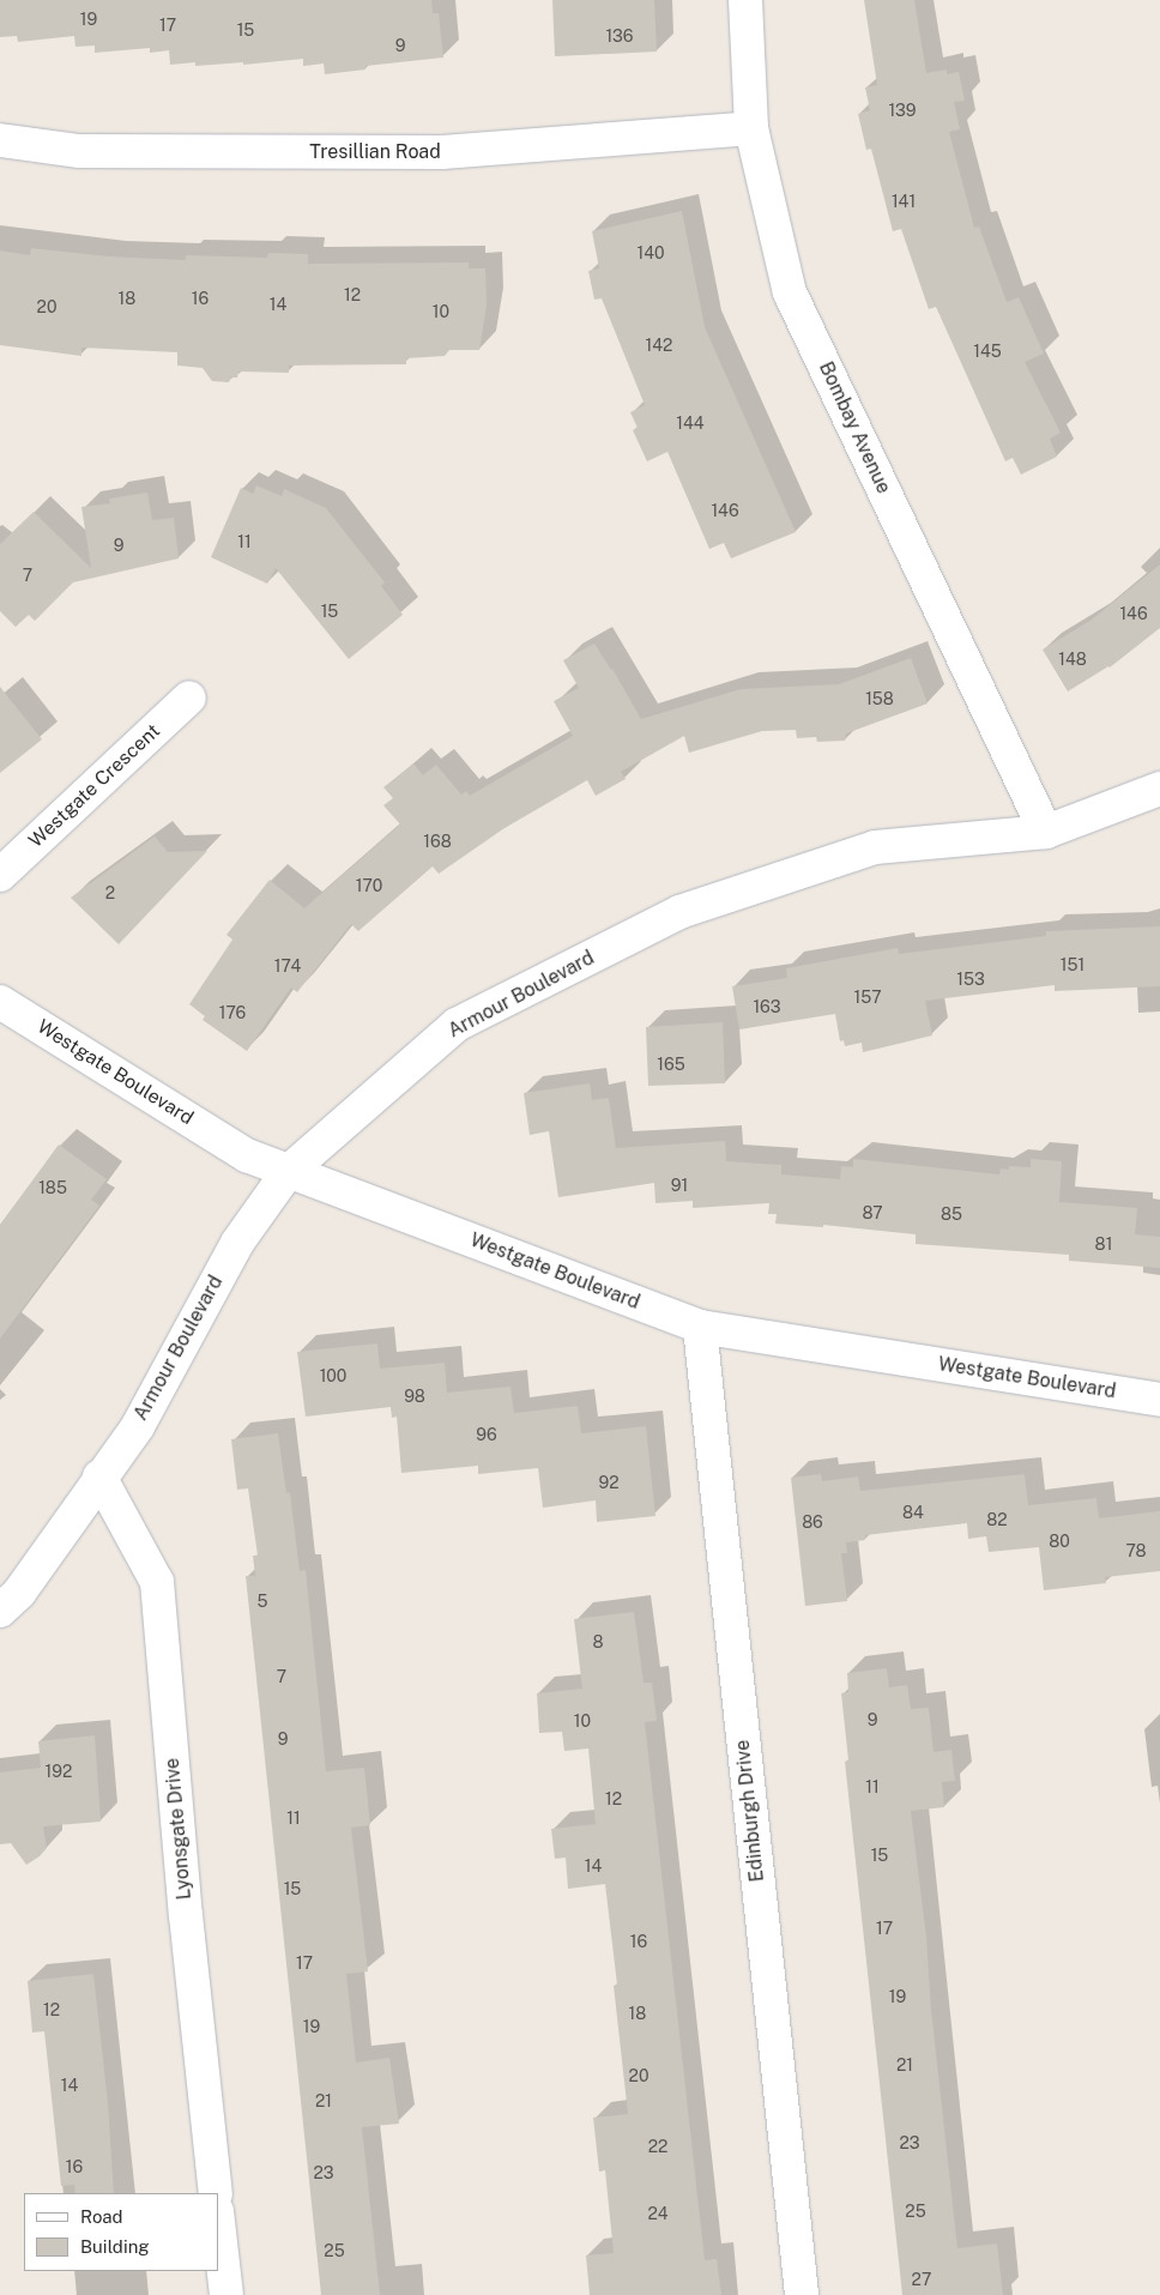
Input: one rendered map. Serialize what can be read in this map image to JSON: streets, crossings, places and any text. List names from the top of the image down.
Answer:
{
  "streets": {
    "street": [
      "Tresillian Road",
      "Bombay Avenue",
      "Westgate Crescent",
      "Armour Boulevard",
      "Westgate Boulevard",
      "Edinburgh Drive",
      "Lyonsgate Drive"
    ]
  },
  "crossings": [
    ["Tresillian Road", "Bombay Avenue"],
    ["Bombay Avenue", "Armour Boulevard"],
    ["Armour Boulevard", "Westgate Boulevard"],
    ["Armour Boulevard", "Lyonsgate Drive"],
    ["Westgate Boulevard", "Edinburgh Drive"]
  ],
  "house_numbers": [
    "19",
    "17",
    "15",
    "136",
    "9",
    "139",
    "141",
    "140",
    "12",
    "18",
    "16",
    "14",
    "20",
    "10",
    "142",
    "145",
    "144",
    "146",
    "11",
    "9",
    "7",
    "15",
    "146",
    "148",
    "158",
    "168",
    "170",
    "2",
    "151",
    "174",
    "153",
    "157",
    "163",
    "176",
    "165",
    "91",
    "185",
    "87",
    "85",
    "81",
    "100",
    "98",
    "96",
    "92",
    "84",
    "82",
    "86",
    "80",
    "78",
    "5",
    "8",
    "7",
    "9",
    "10",
    "9",
    "192",
    "11",
    "12",
    "11",
    "15",
    "14",
    "15",
    "17",
    "16",
    "17",
    "19",
    "12",
    "18",
    "19",
    "21",
    "20",
    "14",
    "21",
    "23",
    "22",
    "16",
    "23",
    "25",
    "24",
    "25",
    "27"
  ],
  "legend": ["Road", "Building"]
}
